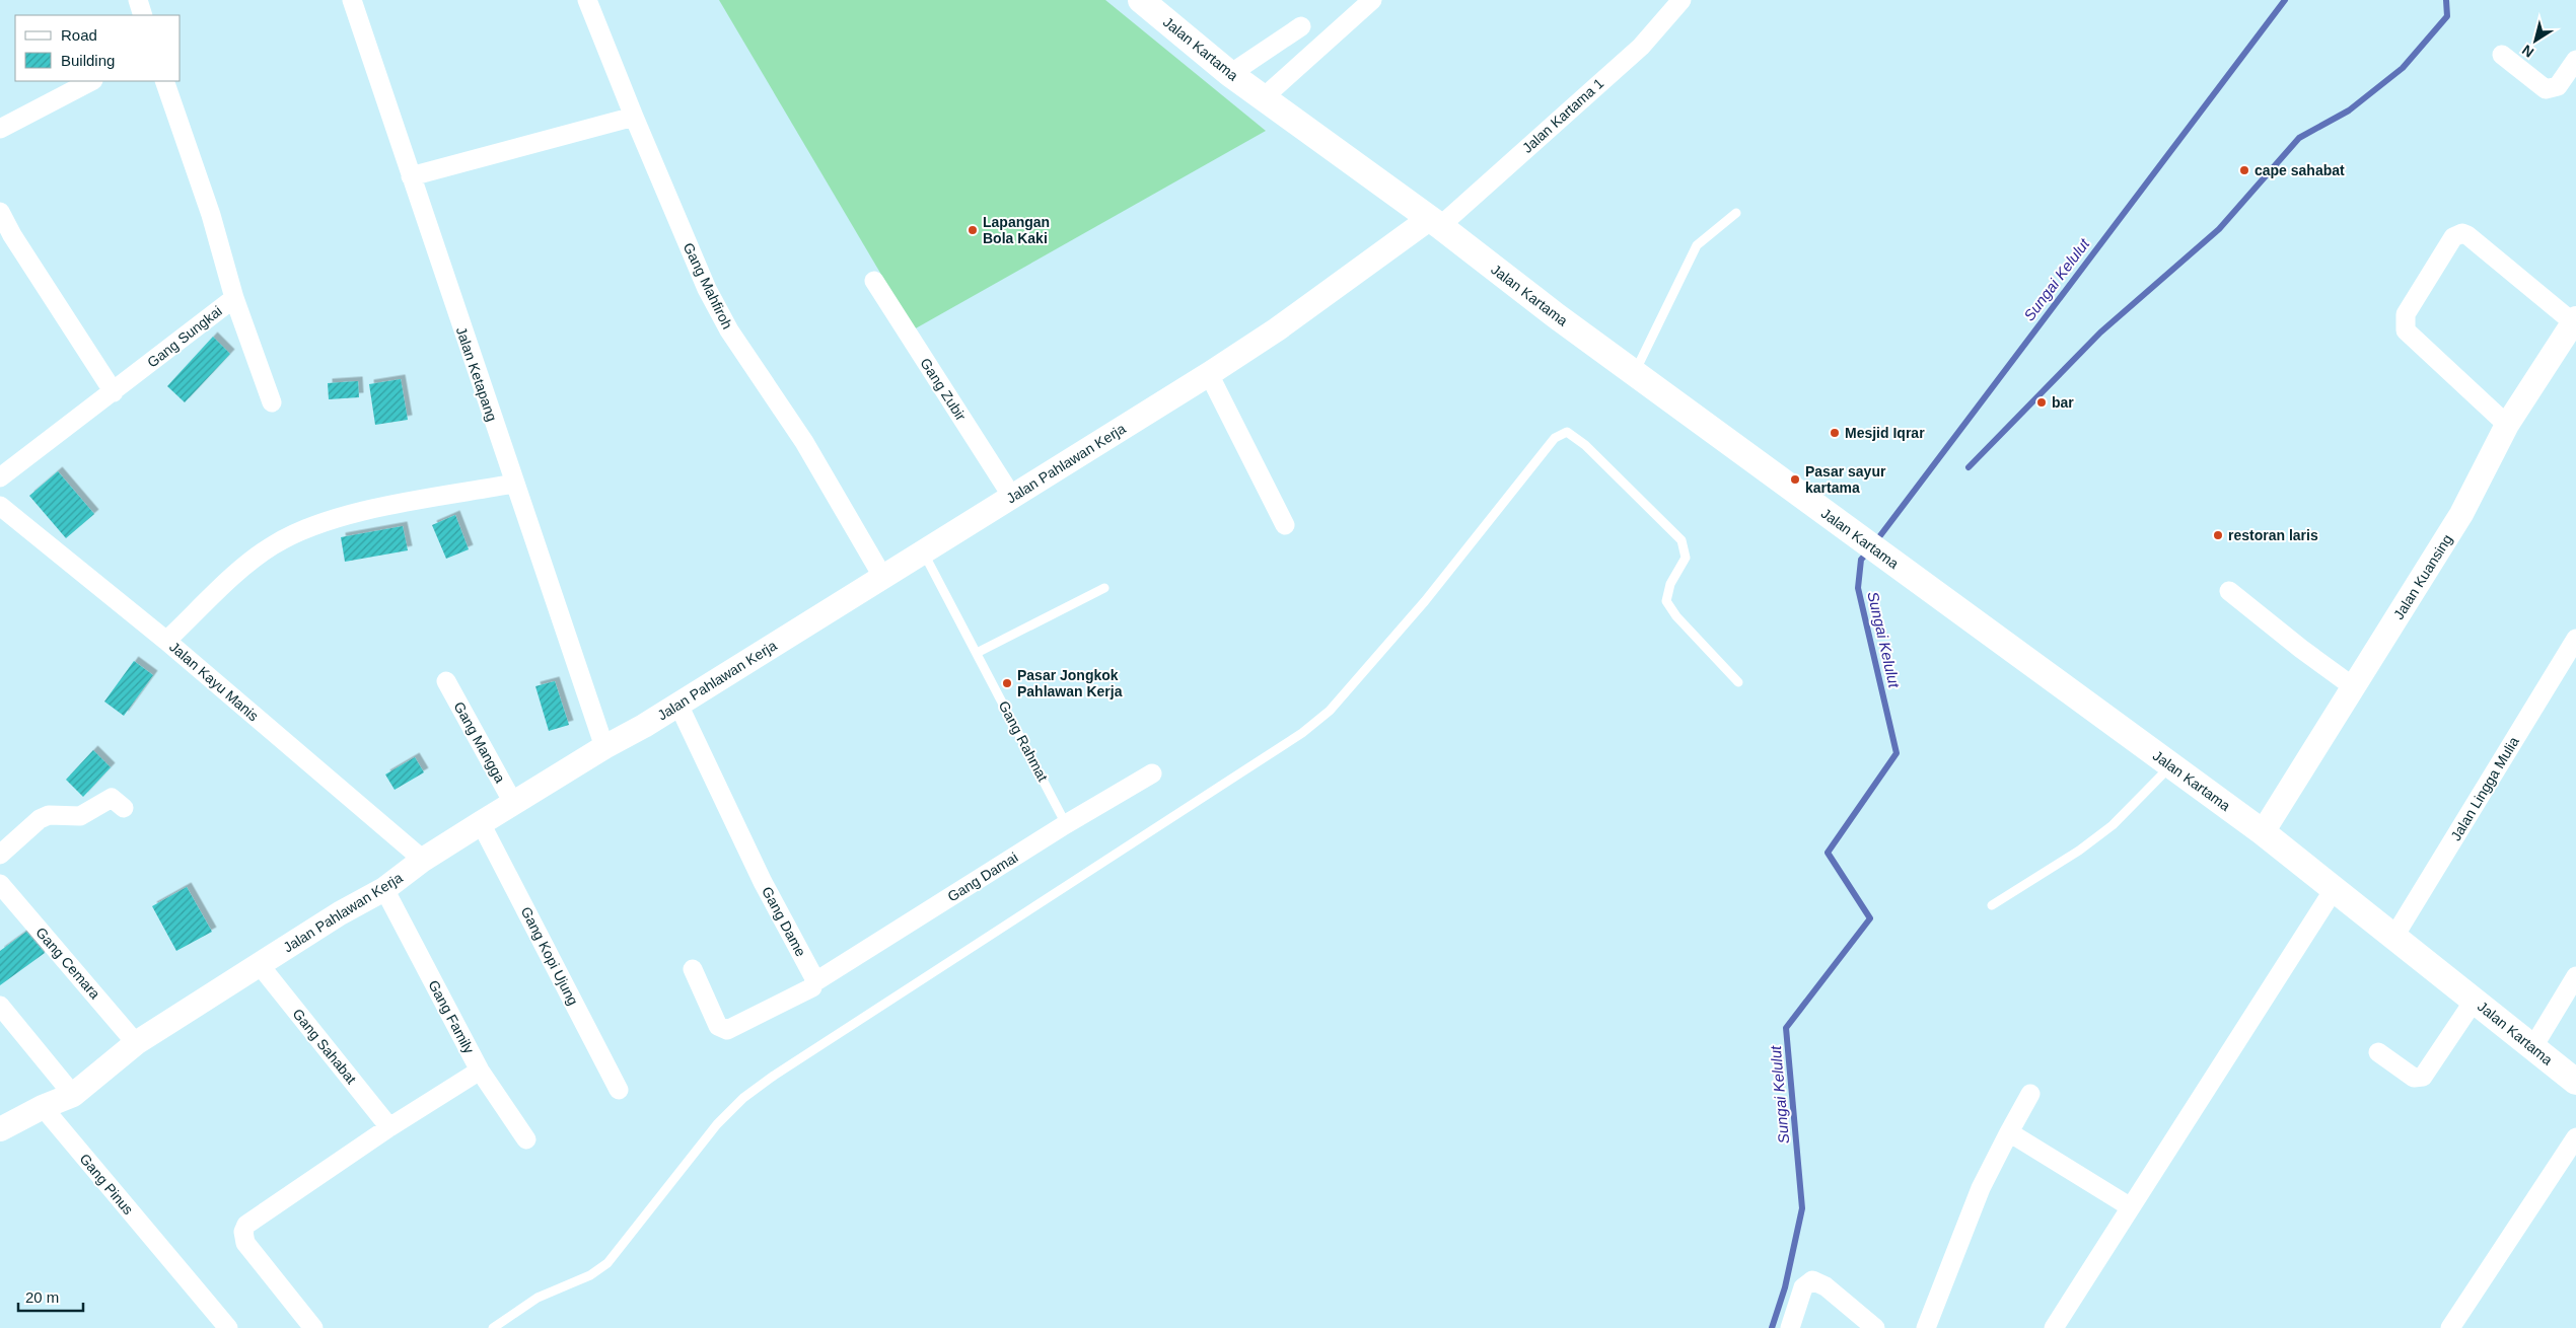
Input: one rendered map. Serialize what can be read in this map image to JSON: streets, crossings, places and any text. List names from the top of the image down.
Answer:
{
  "streets": {
    "main road": ["Jalan Kartama"],
    "street": [
      "Jalan Kartama 1",
      "Gang Mahfiroh",
      "Gang Sungkai",
      "Jalan Ketapang",
      "Gang Zubir",
      "Jalan Pahlawan Kerja",
      "Jalan Kuansing",
      "Jalan Kayu Manis",
      "Gang Mangga",
      "Jalan Lingga Mulia",
      "Gang Damai",
      "Gang Dame",
      "Gang Kopi Ujung",
      "Gang Cemara",
      "Gang Family",
      "Gang Sahabat",
      "Gang Pinus"
    ],
    "lane": ["Gang Rahmat"]
  },
  "crossings": [
    ["Jalan Kartama", "Jalan Kartama 1"],
    ["Jalan Kartama", "Jalan Pahlawan Kerja"],
    ["Jalan Kartama", "Jalan Kuansing"],
    ["Jalan Kartama", "Jalan Lingga Mulia"],
    ["Jalan Kartama 1", "Jalan Pahlawan Kerja"],
    ["Gang Mahfiroh", "Jalan Pahlawan Kerja"],
    ["Jalan Ketapang", "Jalan Pahlawan Kerja"],
    ["Gang Zubir", "Jalan Pahlawan Kerja"],
    ["Jalan Pahlawan Kerja", "Jalan Kayu Manis"],
    ["Jalan Pahlawan Kerja", "Gang Rahmat"],
    ["Jalan Pahlawan Kerja", "Gang Mangga"],
    ["Jalan Pahlawan Kerja", "Gang Dame"],
    ["Jalan Pahlawan Kerja", "Gang Kopi Ujung"],
    ["Jalan Pahlawan Kerja", "Gang Cemara"],
    ["Jalan Pahlawan Kerja", "Gang Family"],
    ["Jalan Pahlawan Kerja", "Gang Sahabat"],
    ["Jalan Pahlawan Kerja", "Gang Pinus"],
    ["Gang Rahmat", "Gang Damai"],
    ["Gang Damai", "Gang Dame"]
  ],
  "water": ["Sungai Kelulut"],
  "places": [
    "cape sahabat",
    "Lapangan Bola Kaki",
    "bar",
    "Mesjid Iqrar",
    "Pasar sayur kartama",
    "restoran laris",
    "Pasar Jongkok Pahlawan Kerja"
  ],
  "legend": ["Road", "Building"],
  "scale_bar": "20 m",
  "north": "bottom left"
}
